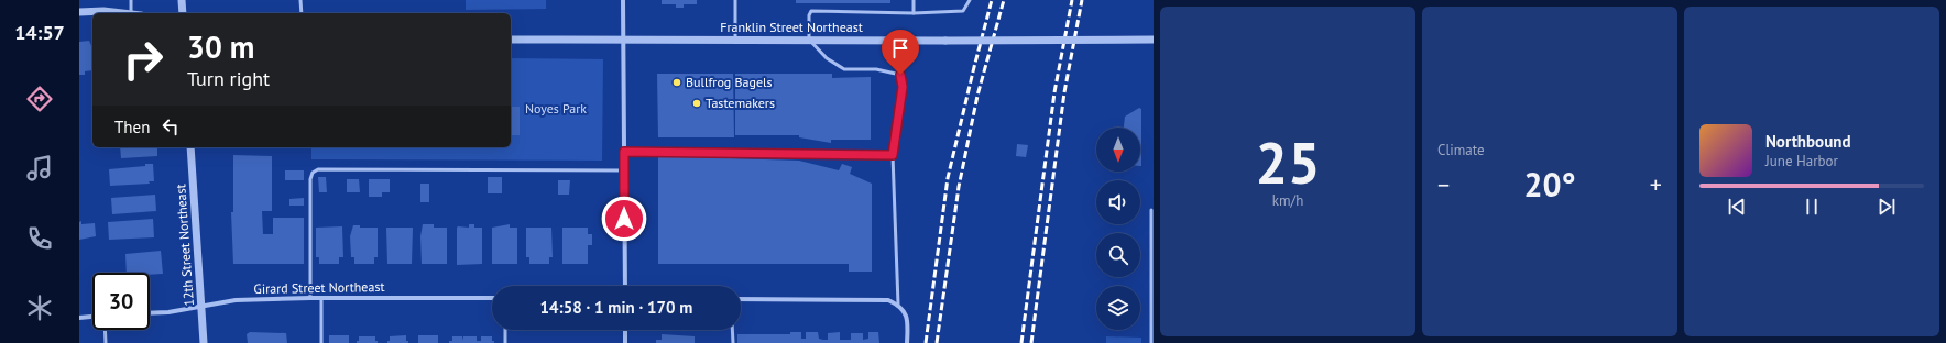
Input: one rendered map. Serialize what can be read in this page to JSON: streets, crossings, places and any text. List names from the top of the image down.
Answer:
{
  "streets": {
    "street": ["Franklin Street Northeast", "12th Street Northeast", "Girard Street Northeast"]
  },
  "crossings": [
    ["12th Street Northeast", "Girard Street Northeast"]
  ],
  "parks": ["Noyes Park"],
  "places": ["Bullfrog Bagels", "Tastemakers"],
  "north": "bottom",
  "page": {
    "tabs": "14:57",
    "tile": [
      ["25", "km/h"],
      "Climate"
    ],
    "turn": ["30 m", "Turn right"],
    "then": "Then",
    "song": ["Northbound", "June Harbor"],
    "heat": ["−", "20°", "+"],
    "limit": "30",
    "trip": "14:58 · 1 min · 170 m"
  }
}
